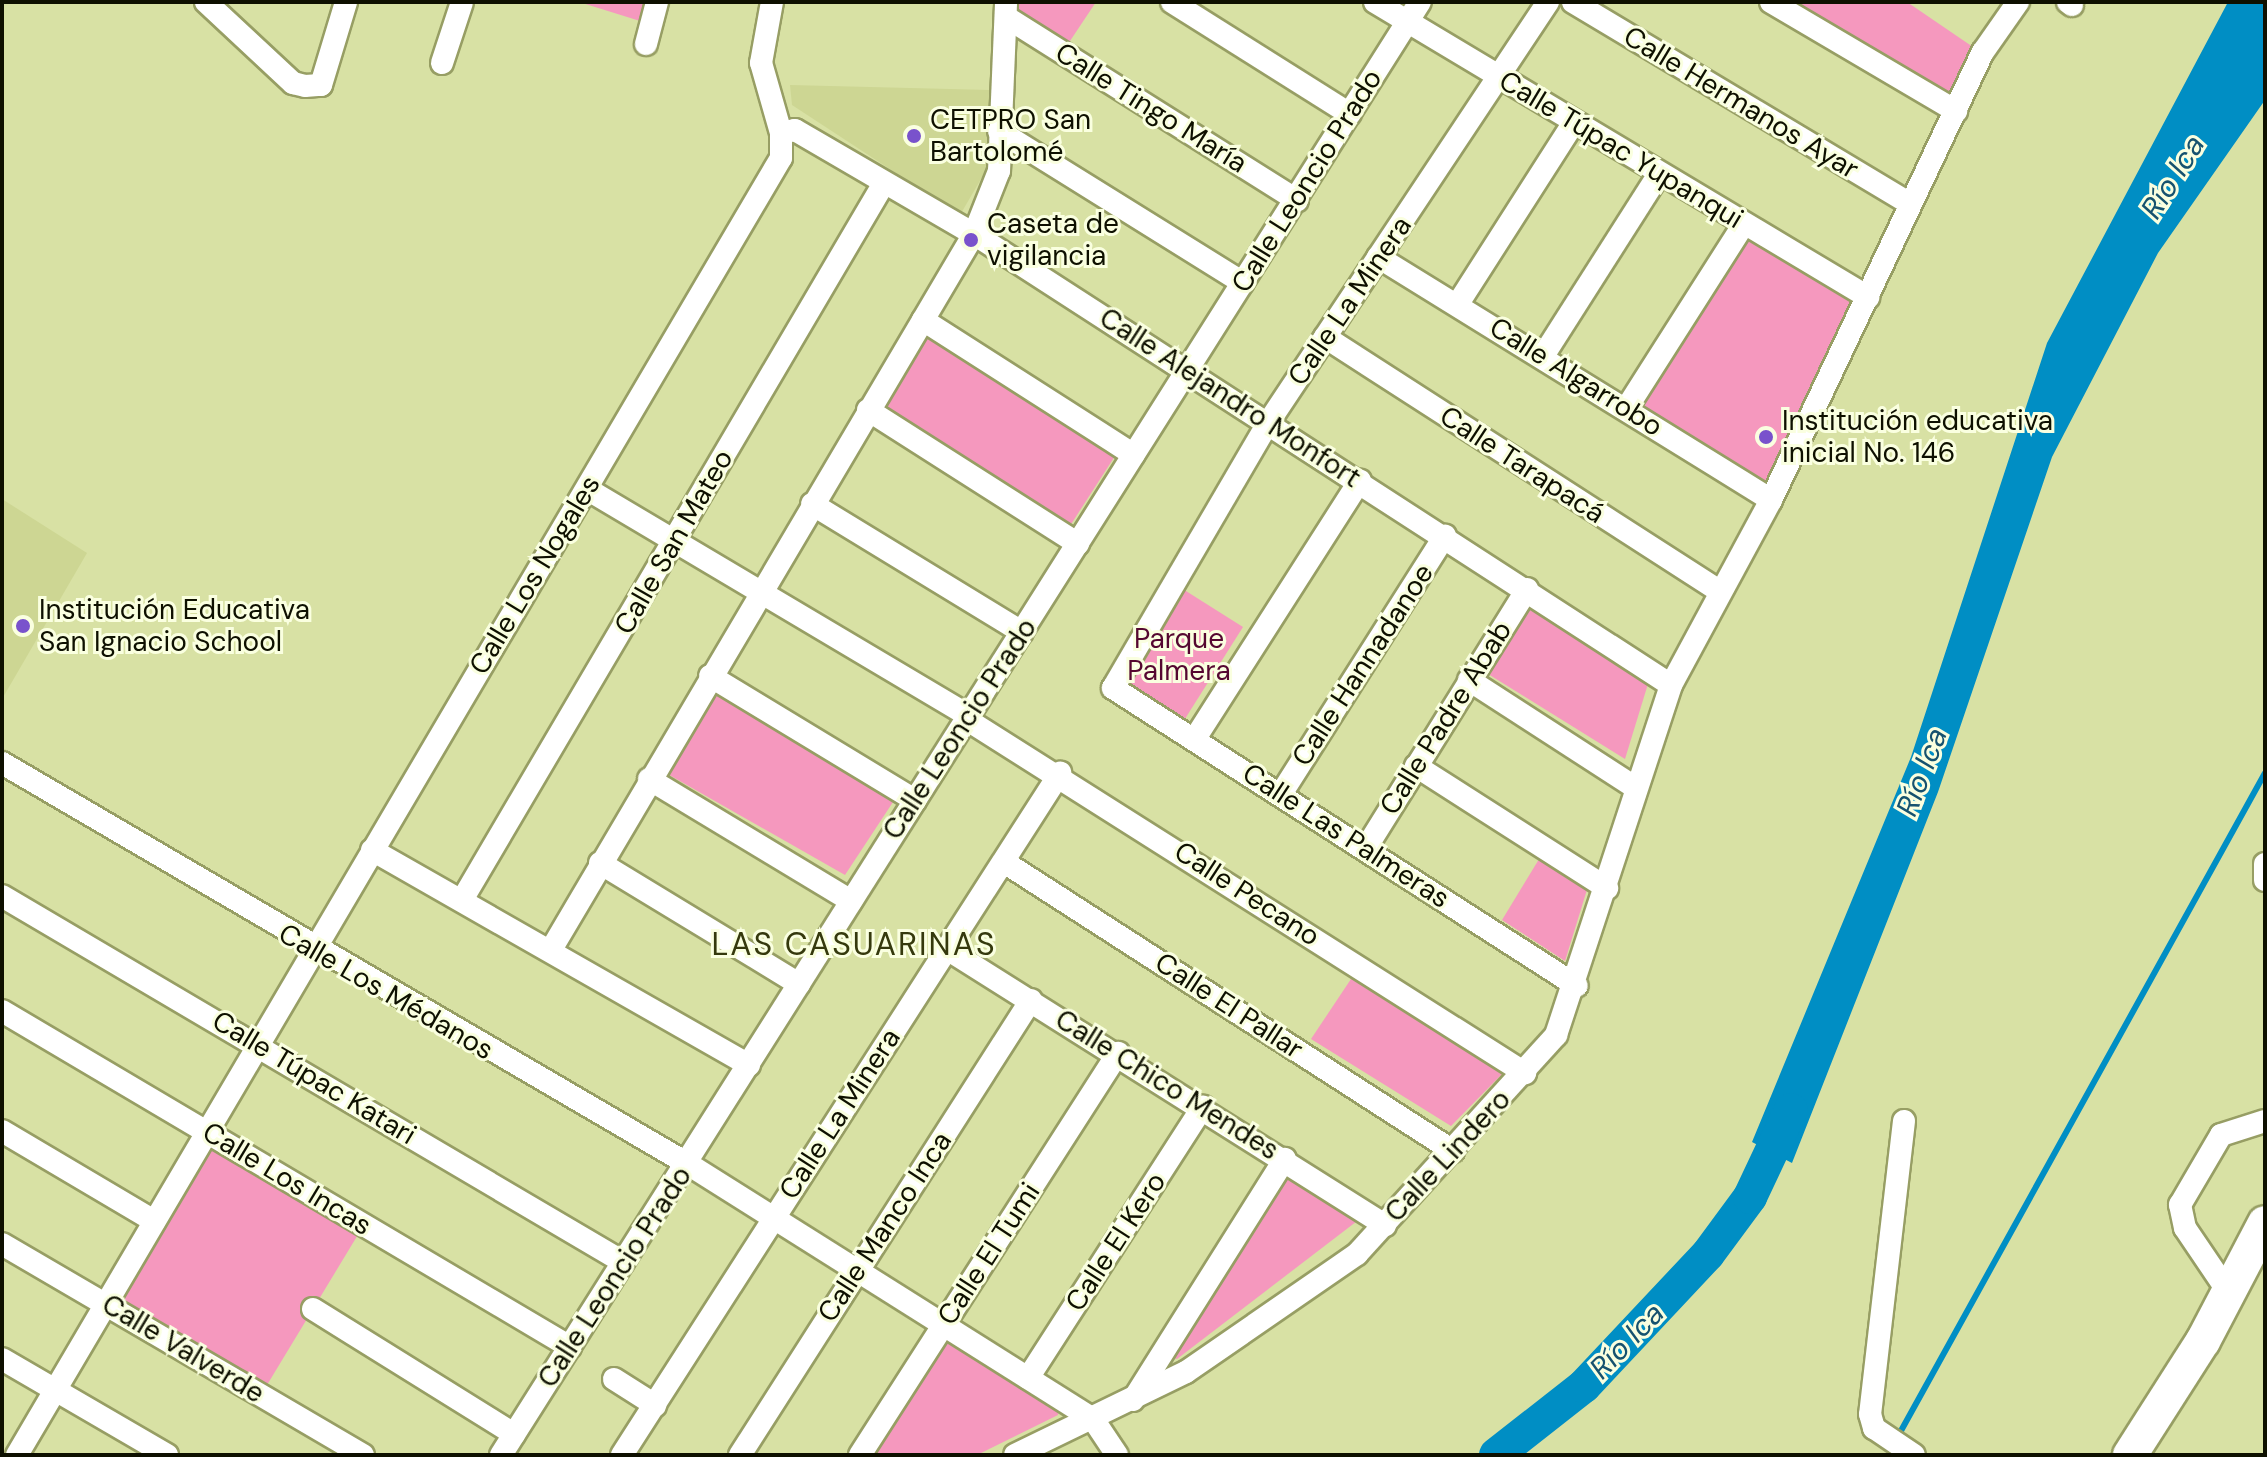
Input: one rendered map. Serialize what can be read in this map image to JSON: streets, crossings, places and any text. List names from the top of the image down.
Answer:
{
  "streets": {
    "street": [
      "Calle Hermanos Ayar",
      "Calle Tingo María",
      "Calle Túpac Yupanqui",
      "Calle Leoncio Prado",
      "Calle La Minera",
      "Calle Algarrobo",
      "Calle Alejandro Monfort",
      "Calle Tarapacá",
      "Calle San Mateo",
      "Calle Los Nogales",
      "Calle Hannadanoe",
      "Calle Padre Abab",
      "Calle Las Palmeras",
      "Calle Pecano",
      "Calle Los Médanos",
      "Calle El Pallar",
      "Calle Túpac Katari",
      "Calle Chico Mendes",
      "Calle Lindero",
      "Calle Los Incas",
      "Calle Manco Inca",
      "Calle El Kero",
      "Calle El Tumi",
      "Calle Valverde"
    ]
  },
  "crossings": [
    ["Calle Hermanos Ayar", "Calle Lindero"],
    ["Calle Tingo María", "Calle Leoncio Prado"],
    ["Calle Túpac Yupanqui", "Calle Leoncio Prado"],
    ["Calle Túpac Yupanqui", "Calle La Minera"],
    ["Calle Túpac Yupanqui", "Calle Lindero"],
    ["Calle Leoncio Prado", "Calle Alejandro Monfort"],
    ["Calle Leoncio Prado", "Calle Pecano"],
    ["Calle Leoncio Prado", "Calle Los Médanos"],
    ["Calle Leoncio Prado", "Calle Túpac Katari"],
    ["Calle Leoncio Prado", "Calle Los Incas"],
    ["Calle La Minera", "Calle Algarrobo"],
    ["Calle La Minera", "Calle Alejandro Monfort"],
    ["Calle La Minera", "Calle Tarapacá"],
    ["Calle La Minera", "Calle Las Palmeras"],
    ["Calle La Minera", "Calle Pecano"],
    ["Calle La Minera", "Calle Los Médanos"],
    ["Calle La Minera", "Calle El Pallar"],
    ["Calle La Minera", "Calle Chico Mendes"],
    ["Calle Algarrobo", "Calle Lindero"],
    ["Calle Alejandro Monfort", "Calle San Mateo"],
    ["Calle Alejandro Monfort", "Calle Los Nogales"],
    ["Calle Alejandro Monfort", "Calle Hannadanoe"],
    ["Calle Alejandro Monfort", "Calle Padre Abab"],
    ["Calle Alejandro Monfort", "Calle Lindero"],
    ["Calle Tarapacá", "Calle Lindero"],
    ["Calle San Mateo", "Calle Pecano"],
    ["Calle Los Nogales", "Calle Pecano"],
    ["Calle Los Nogales", "Calle Los Médanos"],
    ["Calle Los Nogales", "Calle Túpac Katari"],
    ["Calle Los Nogales", "Calle Los Incas"],
    ["Calle Los Nogales", "Calle Valverde"],
    ["Calle Hannadanoe", "Calle Las Palmeras"],
    ["Calle Padre Abab", "Calle Las Palmeras"],
    ["Calle Las Palmeras", "Calle Lindero"],
    ["Calle Pecano", "Calle Lindero"],
    ["Calle Los Médanos", "Calle Lindero"],
    ["Calle Los Médanos", "Calle Manco Inca"],
    ["Calle Los Médanos", "Calle El Kero"],
    ["Calle Los Médanos", "Calle El Tumi"],
    ["Calle El Pallar", "Calle Lindero"],
    ["Calle Chico Mendes", "Calle Lindero"],
    ["Calle Chico Mendes", "Calle Manco Inca"],
    ["Calle Chico Mendes", "Calle El Kero"],
    ["Calle Chico Mendes", "Calle El Tumi"]
  ],
  "districts": ["LAS CASUARINAS"],
  "water": ["Río Ica"],
  "parks": ["Parque Palmera"],
  "places": [
    "CETPRO San Bartolomé",
    "Caseta de vigilancia",
    "Institución educativa inicial No. 146",
    "Institución Educativa San Ignacio School"
  ]
}
